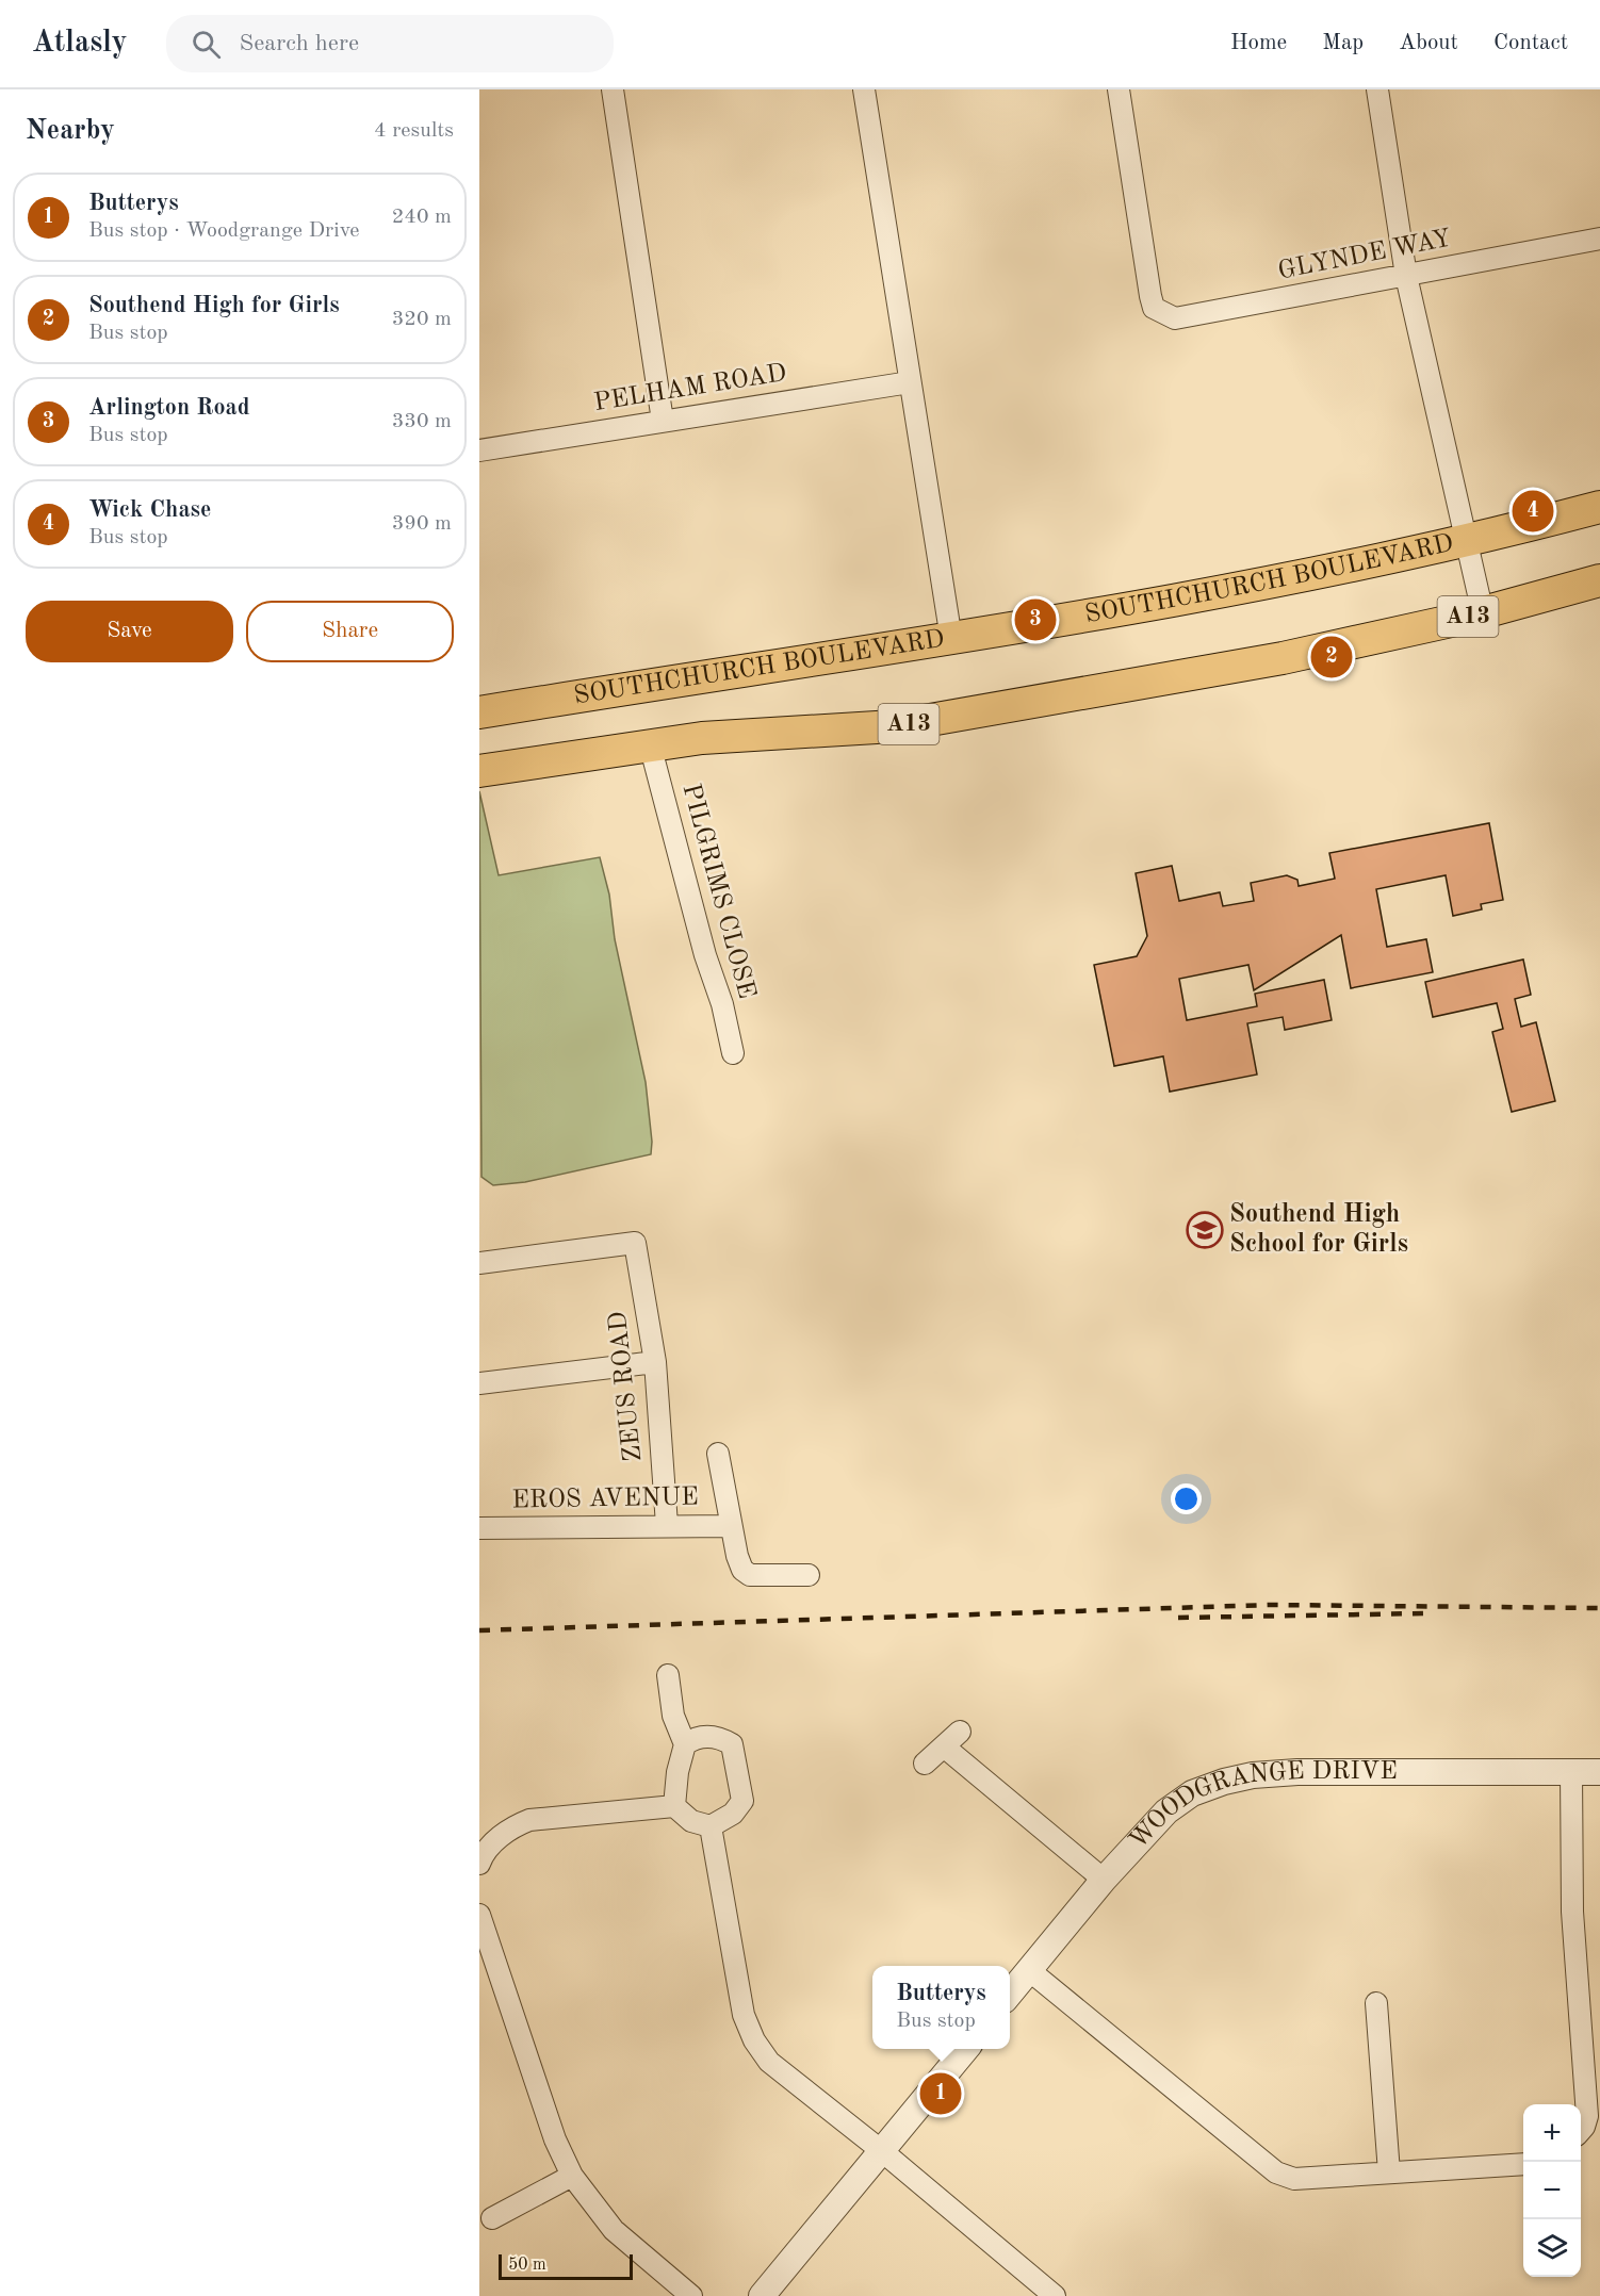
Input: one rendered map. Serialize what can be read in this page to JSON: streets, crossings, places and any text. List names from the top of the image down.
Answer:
{
  "streets": {
    "main road": ["SOUTHCHURCH BOULEVARD", "A13"],
    "street": [
      "GLYNDE WAY",
      "PELHAM ROAD",
      "PILGRIMS CLOSE",
      "ZEUS ROAD",
      "EROS AVENUE",
      "WOODGRANGE DRIVE"
    ]
  },
  "crossings": [
    ["A13", "PILGRIMS CLOSE"],
    ["ZEUS ROAD", "EROS AVENUE"]
  ],
  "places": {
    "school or university": ["Southend High School for Girls"]
  },
  "scale_bar": "50 m",
  "page": {
    "header": "Atlasly",
    "search": "Search here",
    "nav": [
      "Home",
      "Map",
      "About",
      "Contact"
    ],
    "heading": ["Nearby", "4 results"],
    "list": [
      {
        "mark": "1",
        "name": "Butterys",
        "note": "Bus stop · Woodgrange Drive",
        "value": "240 m"
      },
      {
        "mark": "2",
        "name": "Southend High for Girls",
        "note": "Bus stop",
        "value": "320 m"
      },
      {
        "mark": "3",
        "name": "Arlington Road",
        "note": "Bus stop",
        "value": "330 m"
      },
      {
        "mark": "4",
        "name": "Wick Chase",
        "note": "Bus stop",
        "value": "390 m"
      }
    ],
    "pins": [
      "4",
      "3",
      "2",
      "1"
    ],
    "buttons": ["Save", "Share"],
    "popup": ["Butterys", "Bus stop"],
    "map_buttons": ["+", "−"],
    "scale": "50 m"
  }
}
